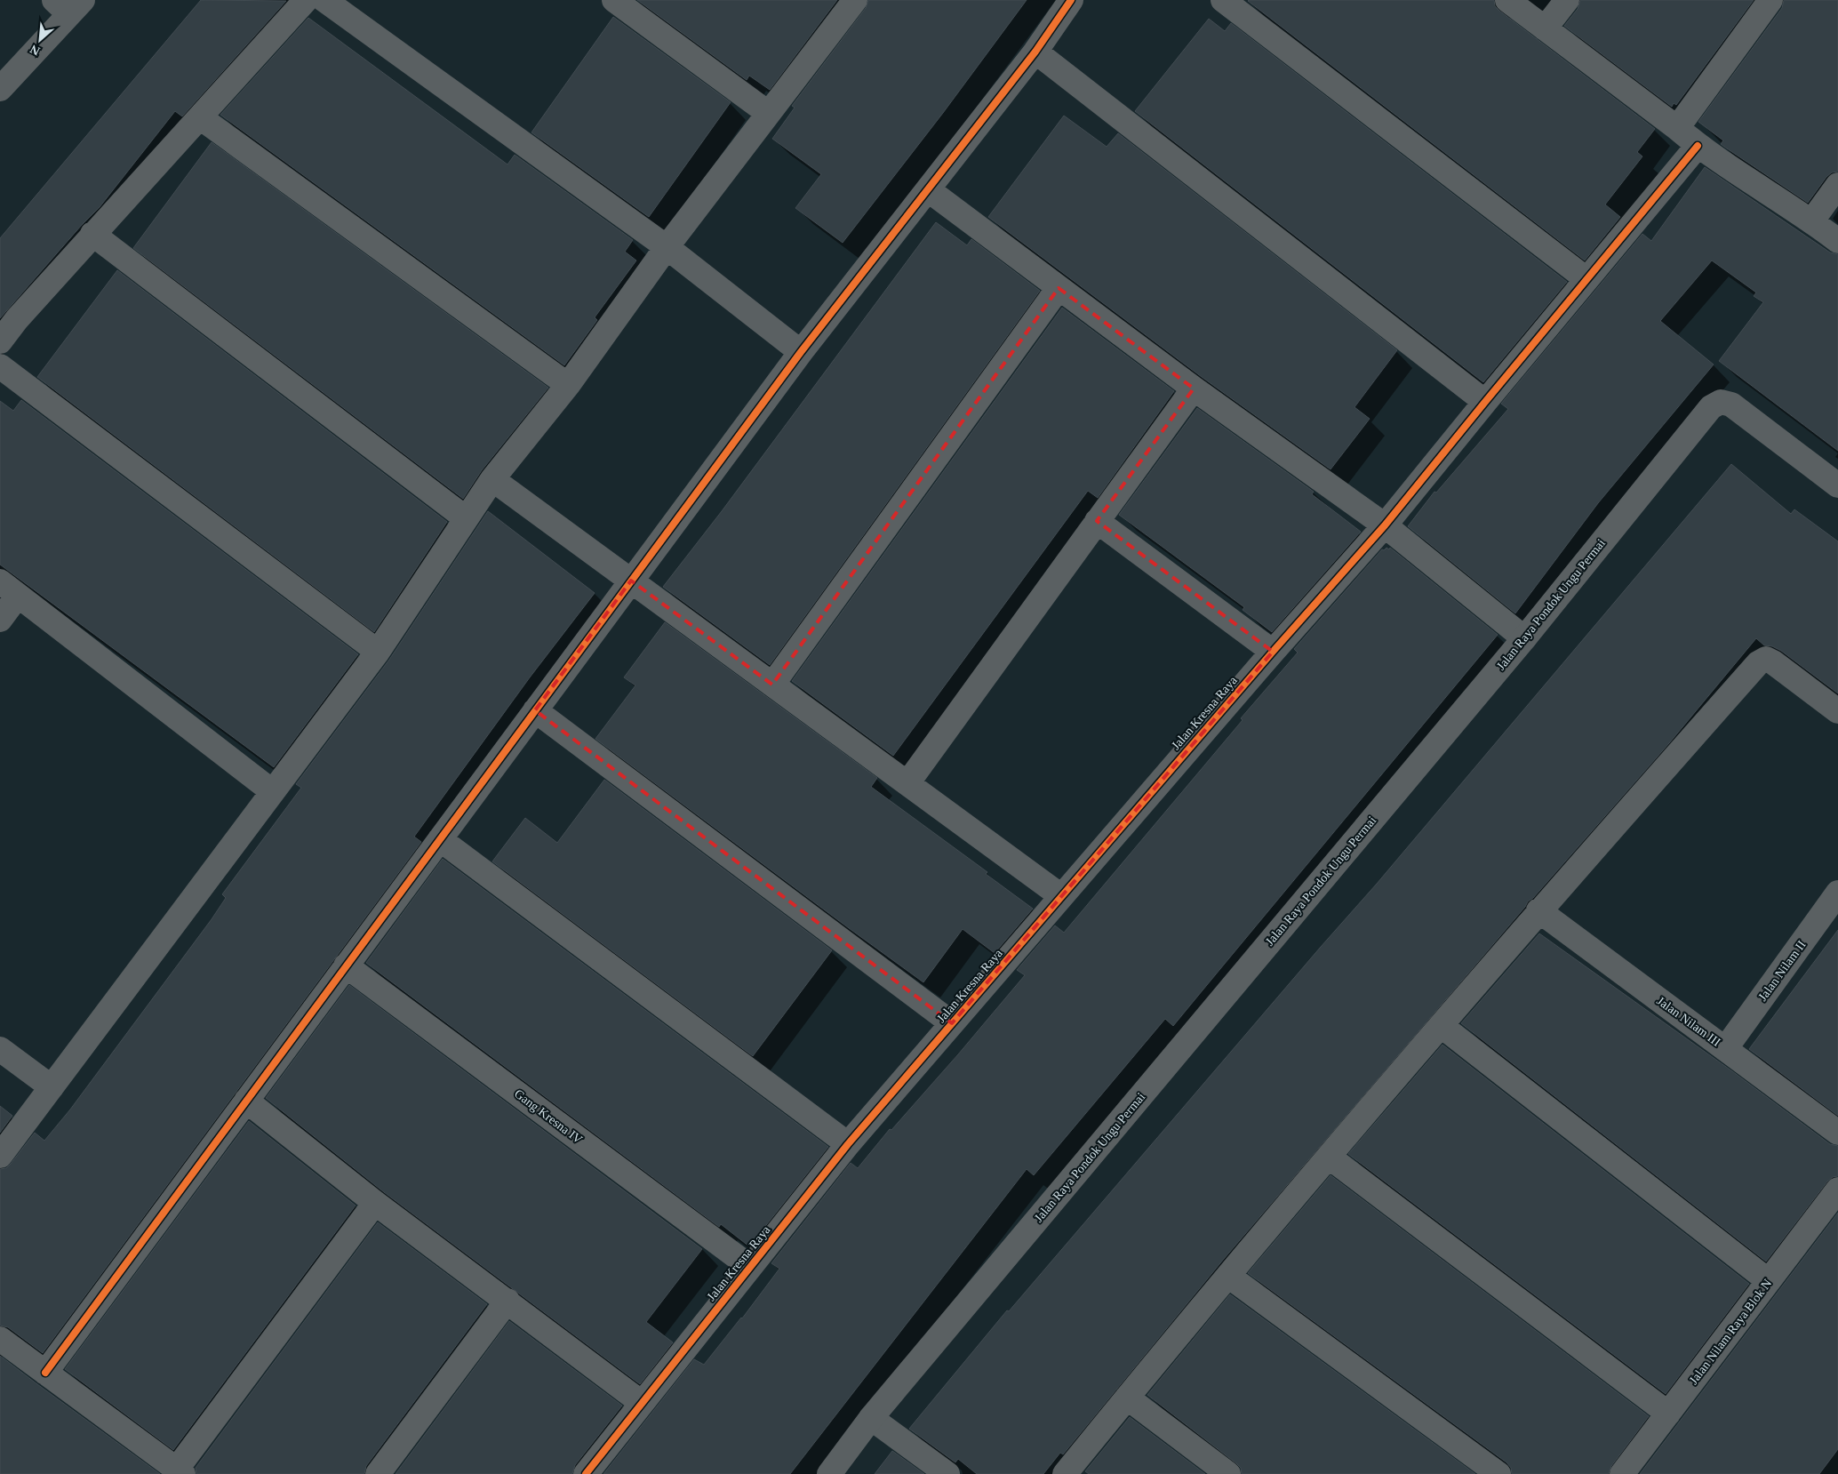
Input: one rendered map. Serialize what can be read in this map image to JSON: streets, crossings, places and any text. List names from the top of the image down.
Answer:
{
  "streets": {
    "street": [
      "Jalan Raya Pondok Ungu Permai",
      "Jalan Kresna Raya",
      "Jalan Nilam II",
      "Jalan Nilam III",
      "Gang Kresna IV",
      "Jalan Nilam Raya Blok N"
    ]
  },
  "crossings": [
    ["Jalan Kresna Raya", "Gang Kresna IV"],
    ["Jalan Nilam II", "Jalan Nilam III"]
  ],
  "north": "bottom left"
}
